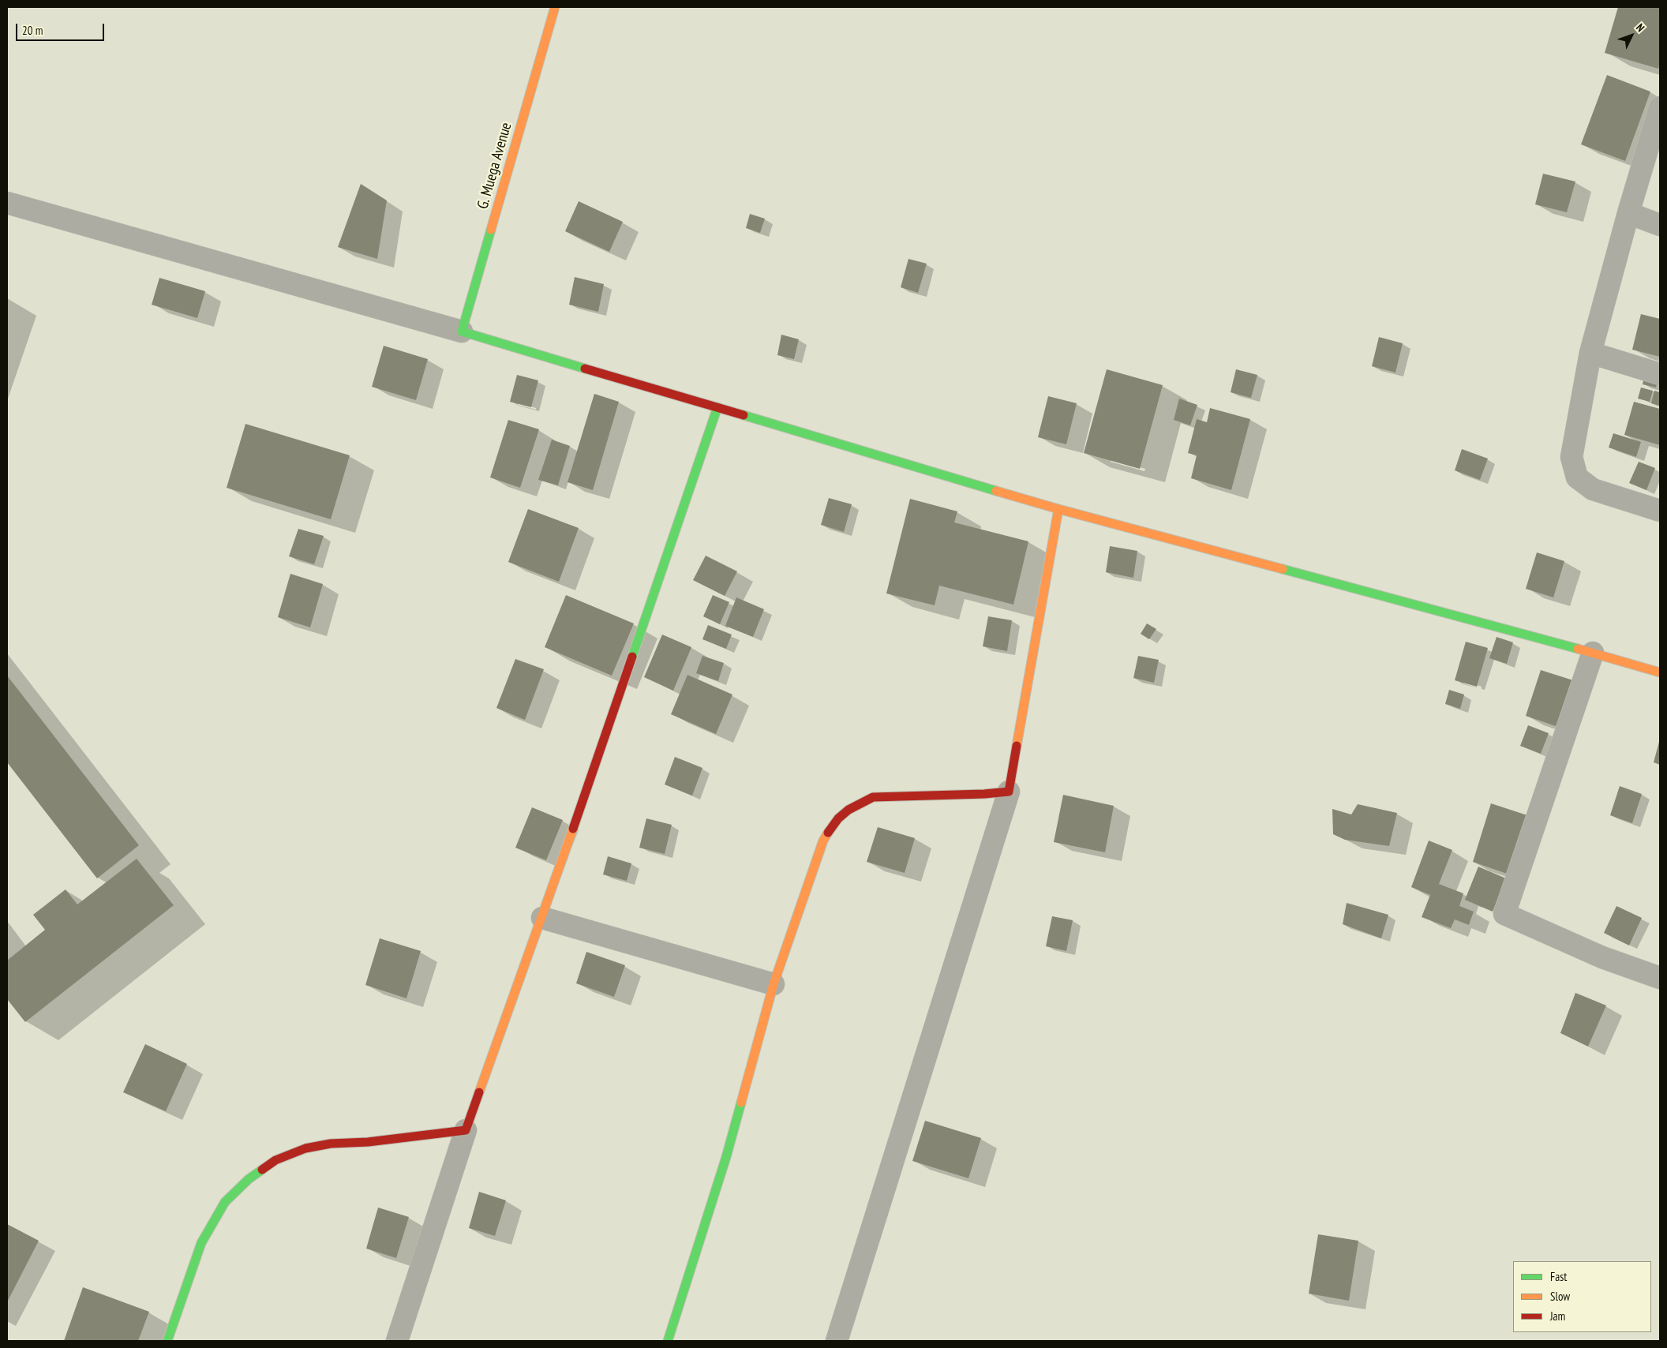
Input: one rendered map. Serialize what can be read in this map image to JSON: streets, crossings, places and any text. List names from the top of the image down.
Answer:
{
  "streets": {
    "street": ["G. Muega Avenue"]
  },
  "legend": ["Fast", "Slow", "Jam"],
  "scale_bar": "20 m",
  "north": "top right"
}
